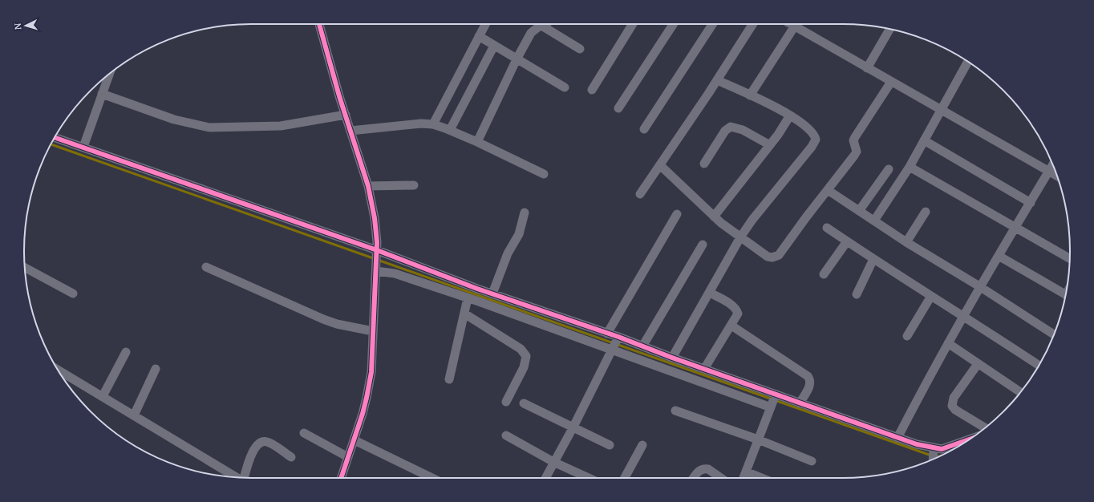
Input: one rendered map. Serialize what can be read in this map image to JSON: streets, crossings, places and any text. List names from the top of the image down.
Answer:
{
  "north": "left"
}
